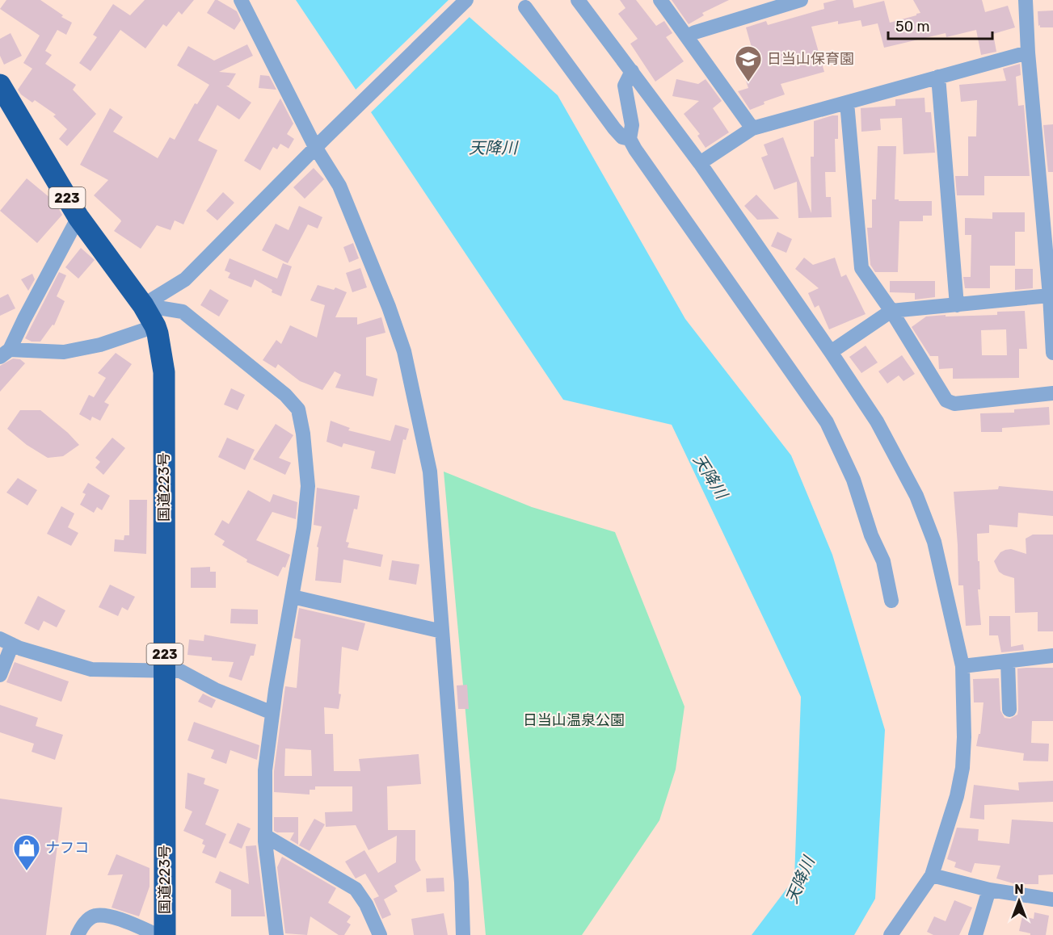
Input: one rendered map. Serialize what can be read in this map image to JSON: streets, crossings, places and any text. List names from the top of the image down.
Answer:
{
  "streets": {
    "highway": ["223", "国道223号"]
  },
  "water": ["天降川"],
  "parks": ["日当山温泉公園"],
  "places": {
    "school or university": ["日当山保育園"],
    "shop": ["ナフコ"]
  },
  "scale_bar": "50 m",
  "north": "top"
}
